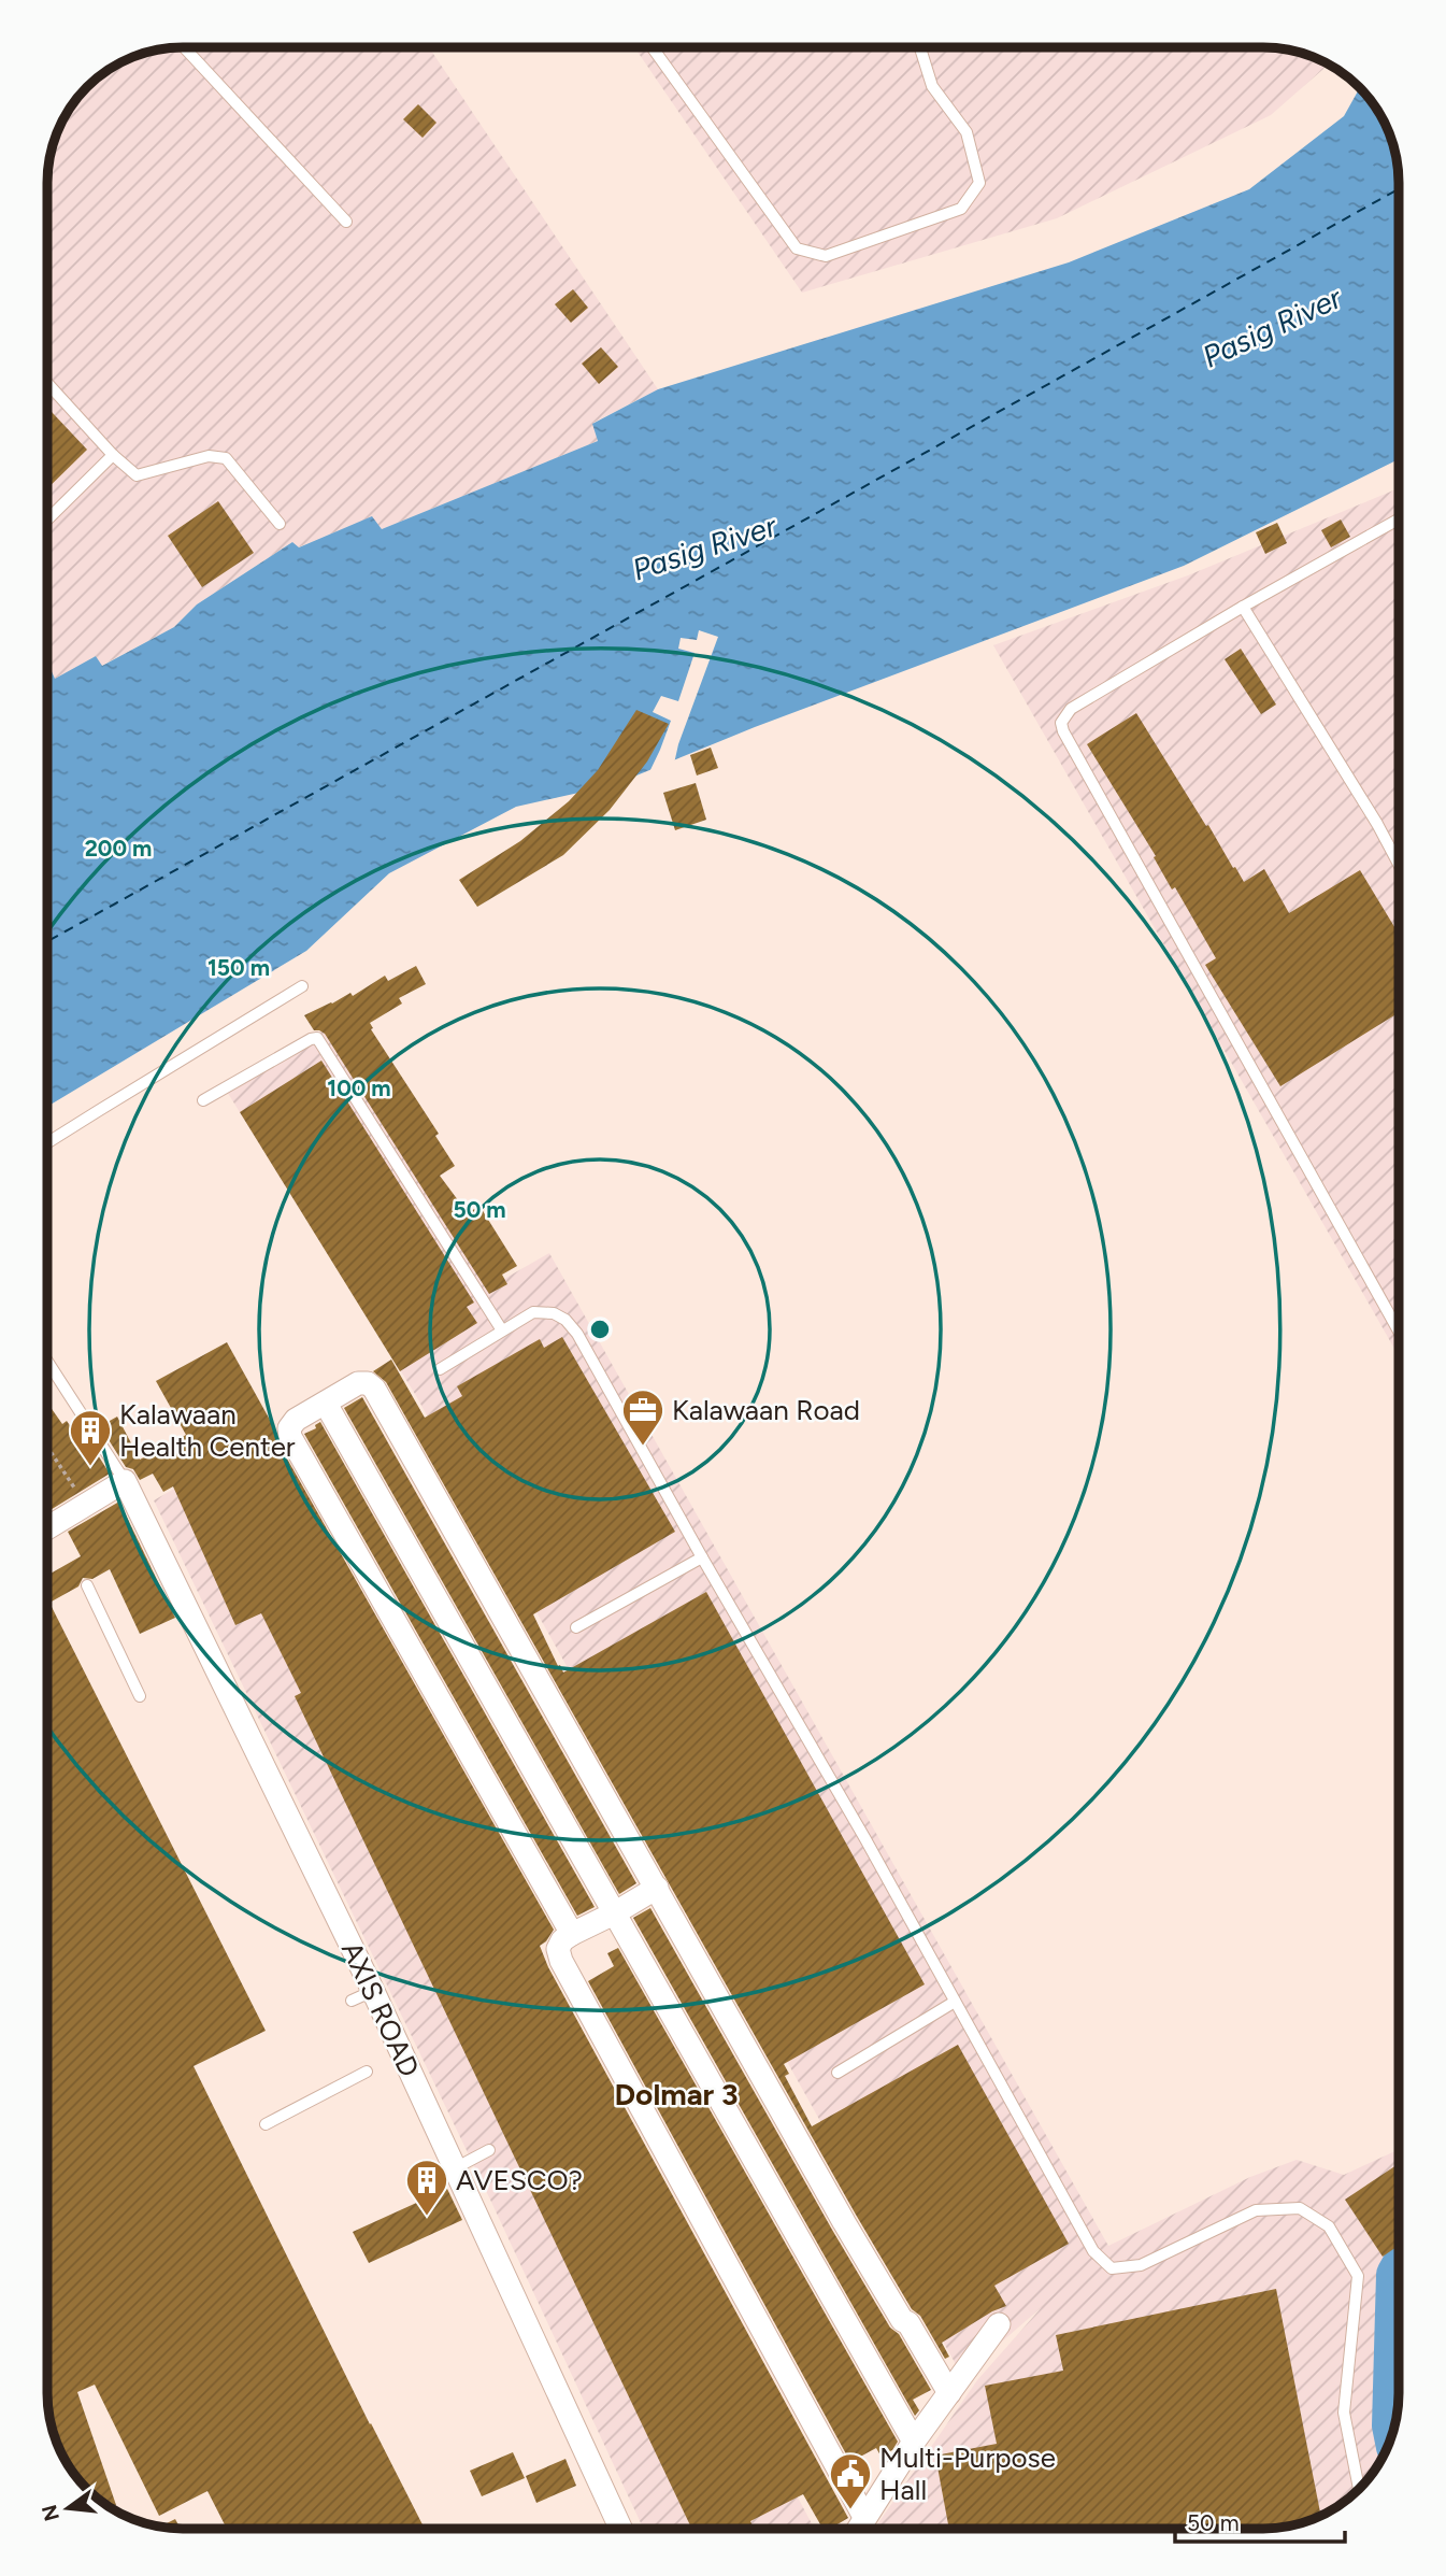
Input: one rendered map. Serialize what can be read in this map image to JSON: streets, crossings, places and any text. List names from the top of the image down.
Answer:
{
  "streets": {
    "street": ["AXIS ROAD"]
  },
  "districts": ["Dolmar 3"],
  "water": ["Pasig River"],
  "places": {
    "office": ["Kalawaan Road"],
    "building": ["Kalawaan Health Center", "AVESCO?"],
    "public building": ["Multi-Purpose Hall"]
  },
  "scale_bar": "50 m",
  "north": "left",
  "rings": [
    "200 m",
    "150 m",
    "100 m",
    "50 m"
  ]
}
